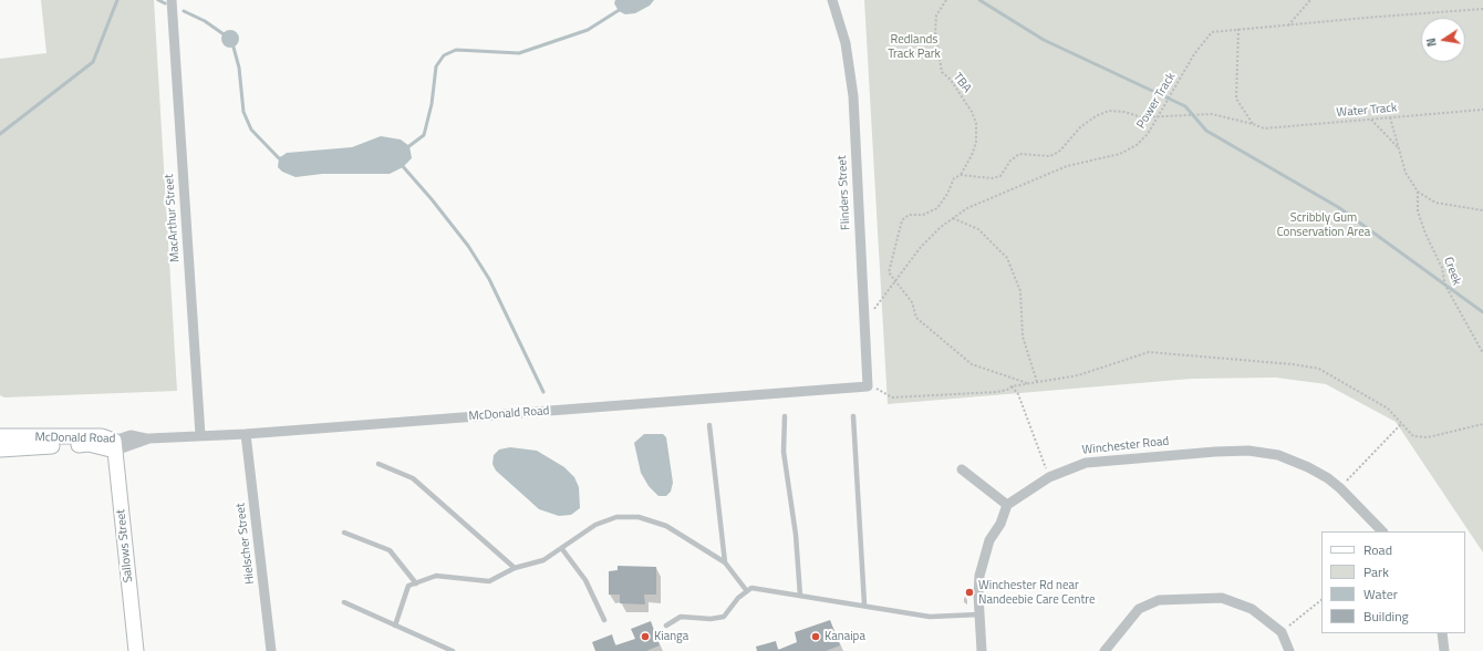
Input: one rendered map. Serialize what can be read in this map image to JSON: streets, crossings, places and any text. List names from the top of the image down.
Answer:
{
  "streets": {
    "street": [
      "Flinders Street",
      "MacArthur Street",
      "McDonald Road",
      "Winchester Road",
      "Hielscher Street",
      "Sallows Street"
    ],
    "path": [
      "TBA",
      "Power Track",
      "Water Track",
      "Creek"
    ]
  },
  "crossings": [
    ["TBA", "Power Track"],
    ["TBA", "Water Track"],
    ["Power Track", "Water Track"],
    ["Power Track", "Flinders Street"],
    ["Flinders Street", "McDonald Road"],
    ["MacArthur Street", "McDonald Road"],
    ["McDonald Road", "Hielscher Street"],
    ["McDonald Road", "Sallows Street"]
  ],
  "parks": ["Redlands Track Park", "Scribbly Gum Conservation Area"],
  "places": ["Winchester Rd near Nandeebie Care Centre", "Kianga", "Kanaipa"],
  "legend": [
    "Road",
    "Park",
    "Water",
    "Building"
  ],
  "north": "left"
}
